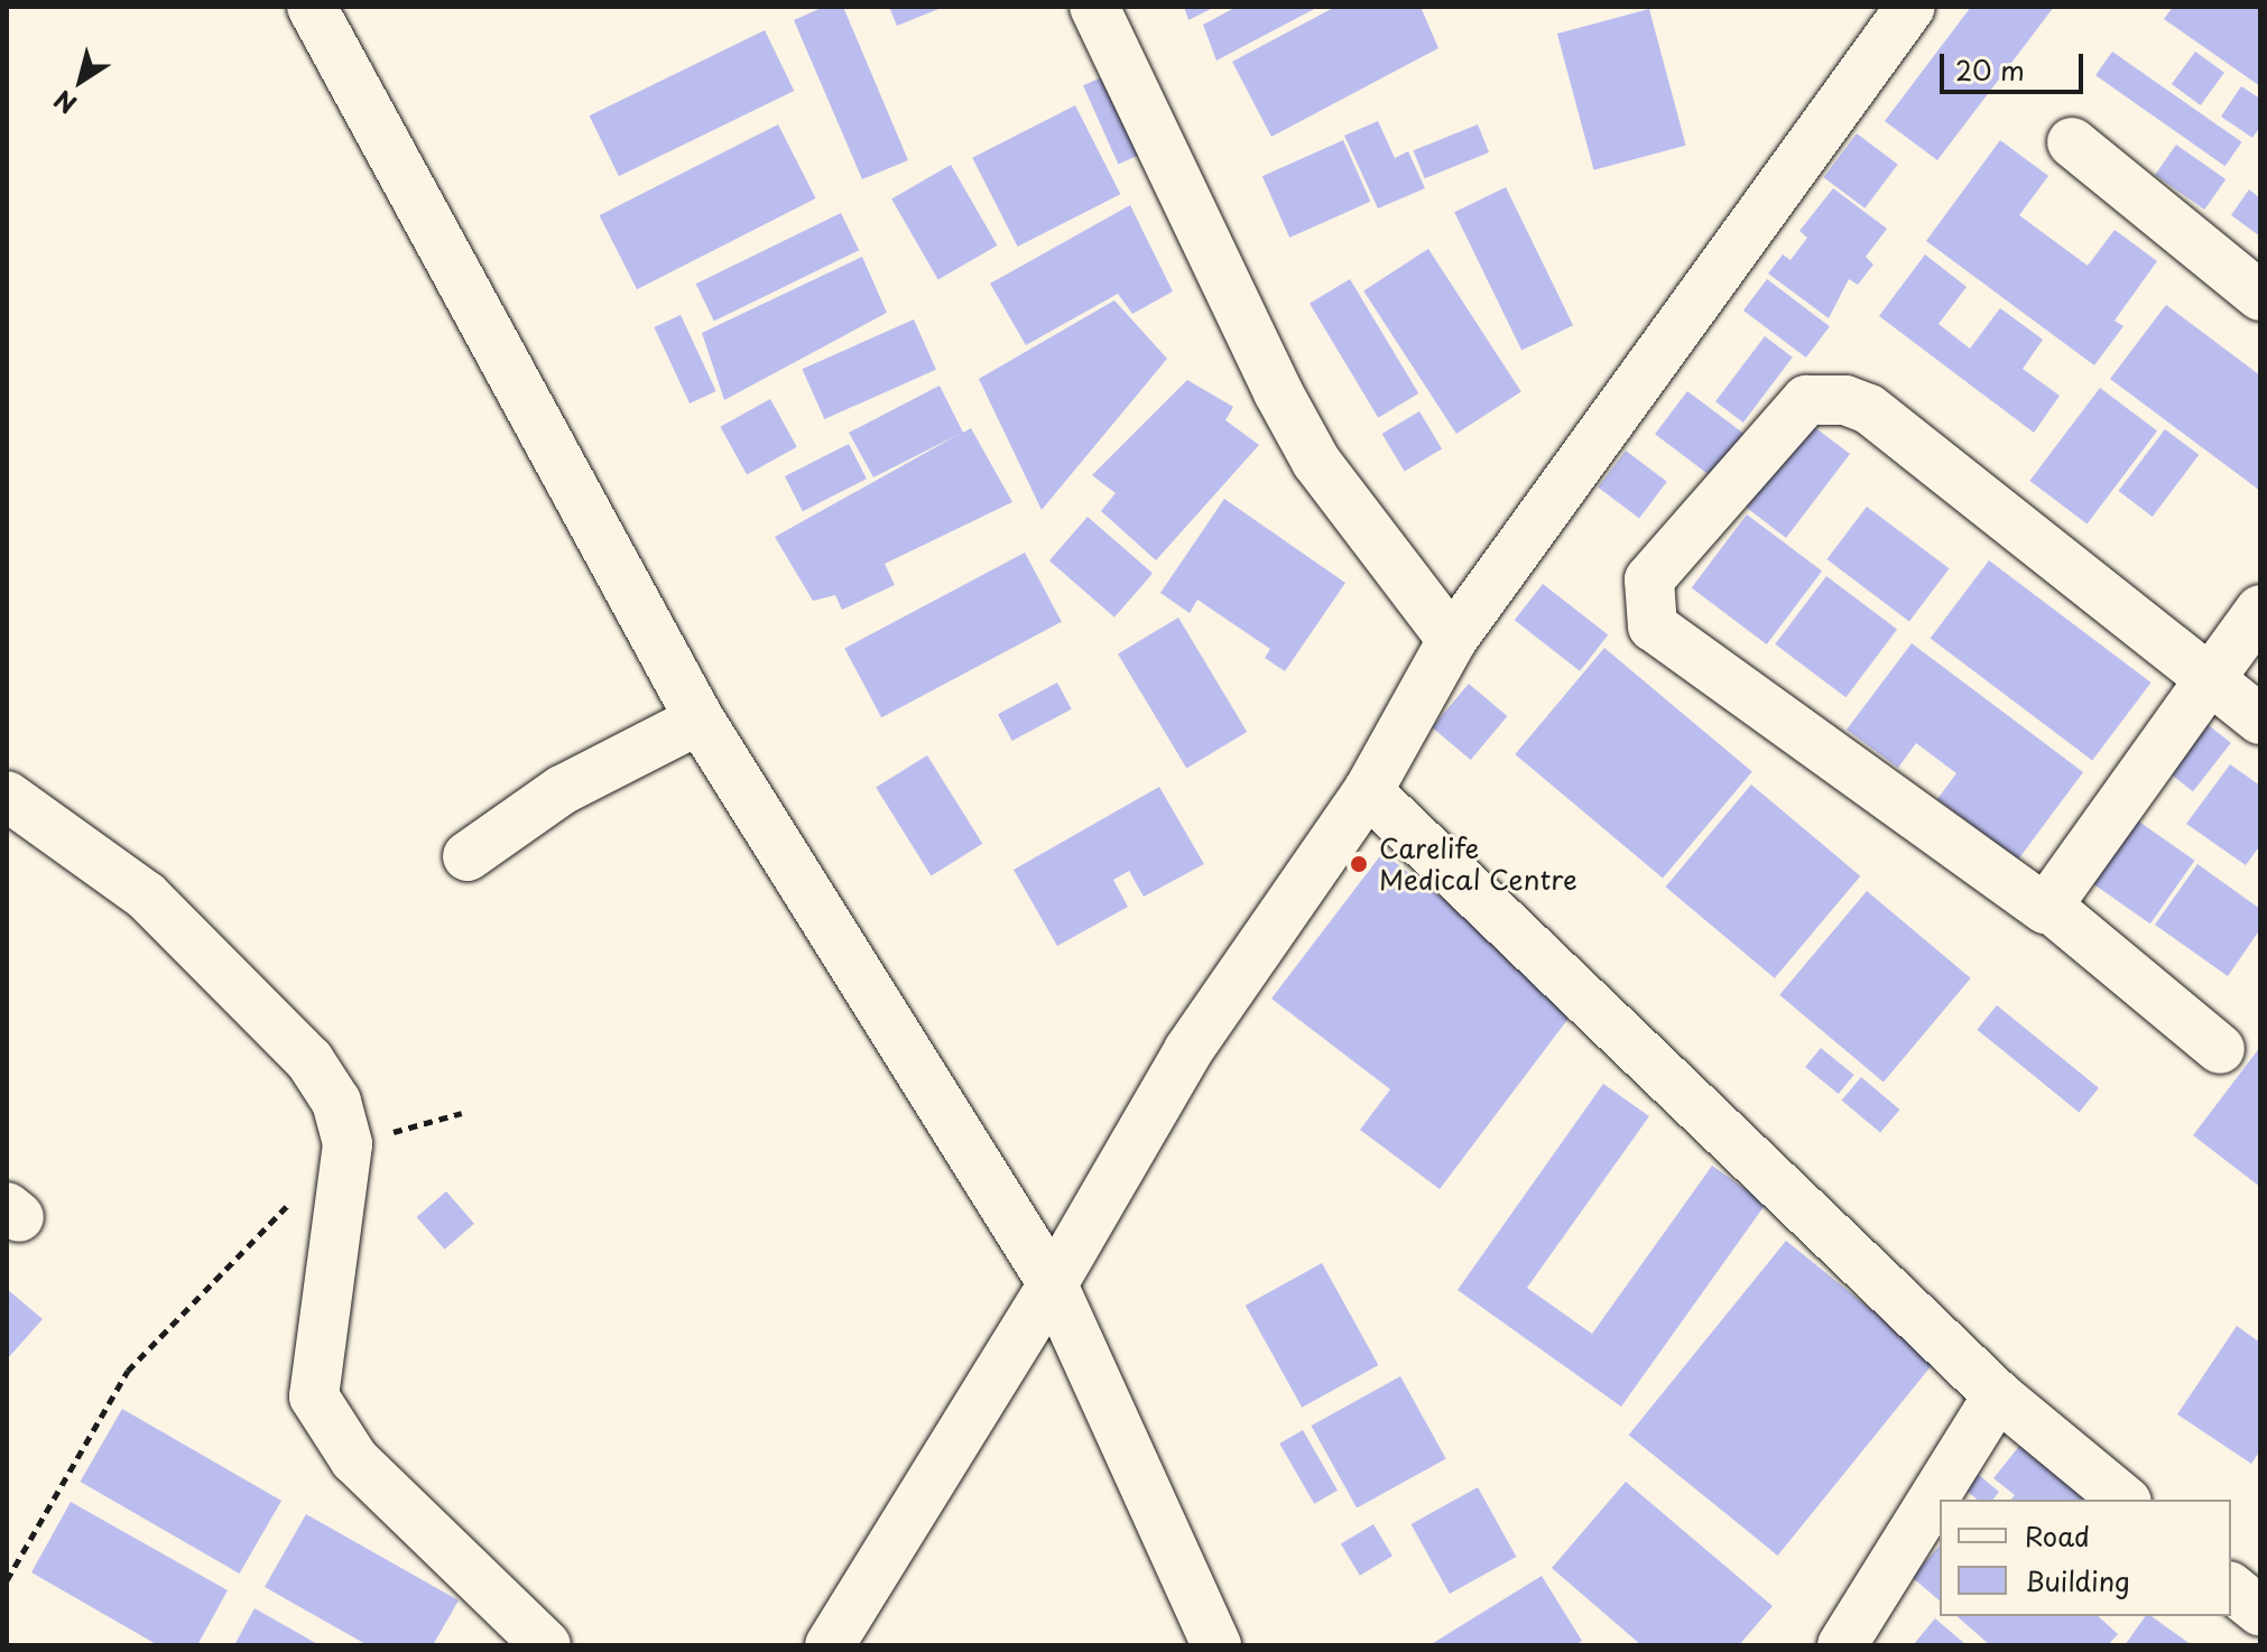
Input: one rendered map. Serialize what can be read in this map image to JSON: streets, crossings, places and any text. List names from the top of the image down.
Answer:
{
  "places": ["Carelife Medical Centre"],
  "legend": ["Road", "Building"],
  "scale_bar": "20 m",
  "north": "bottom left"
}
